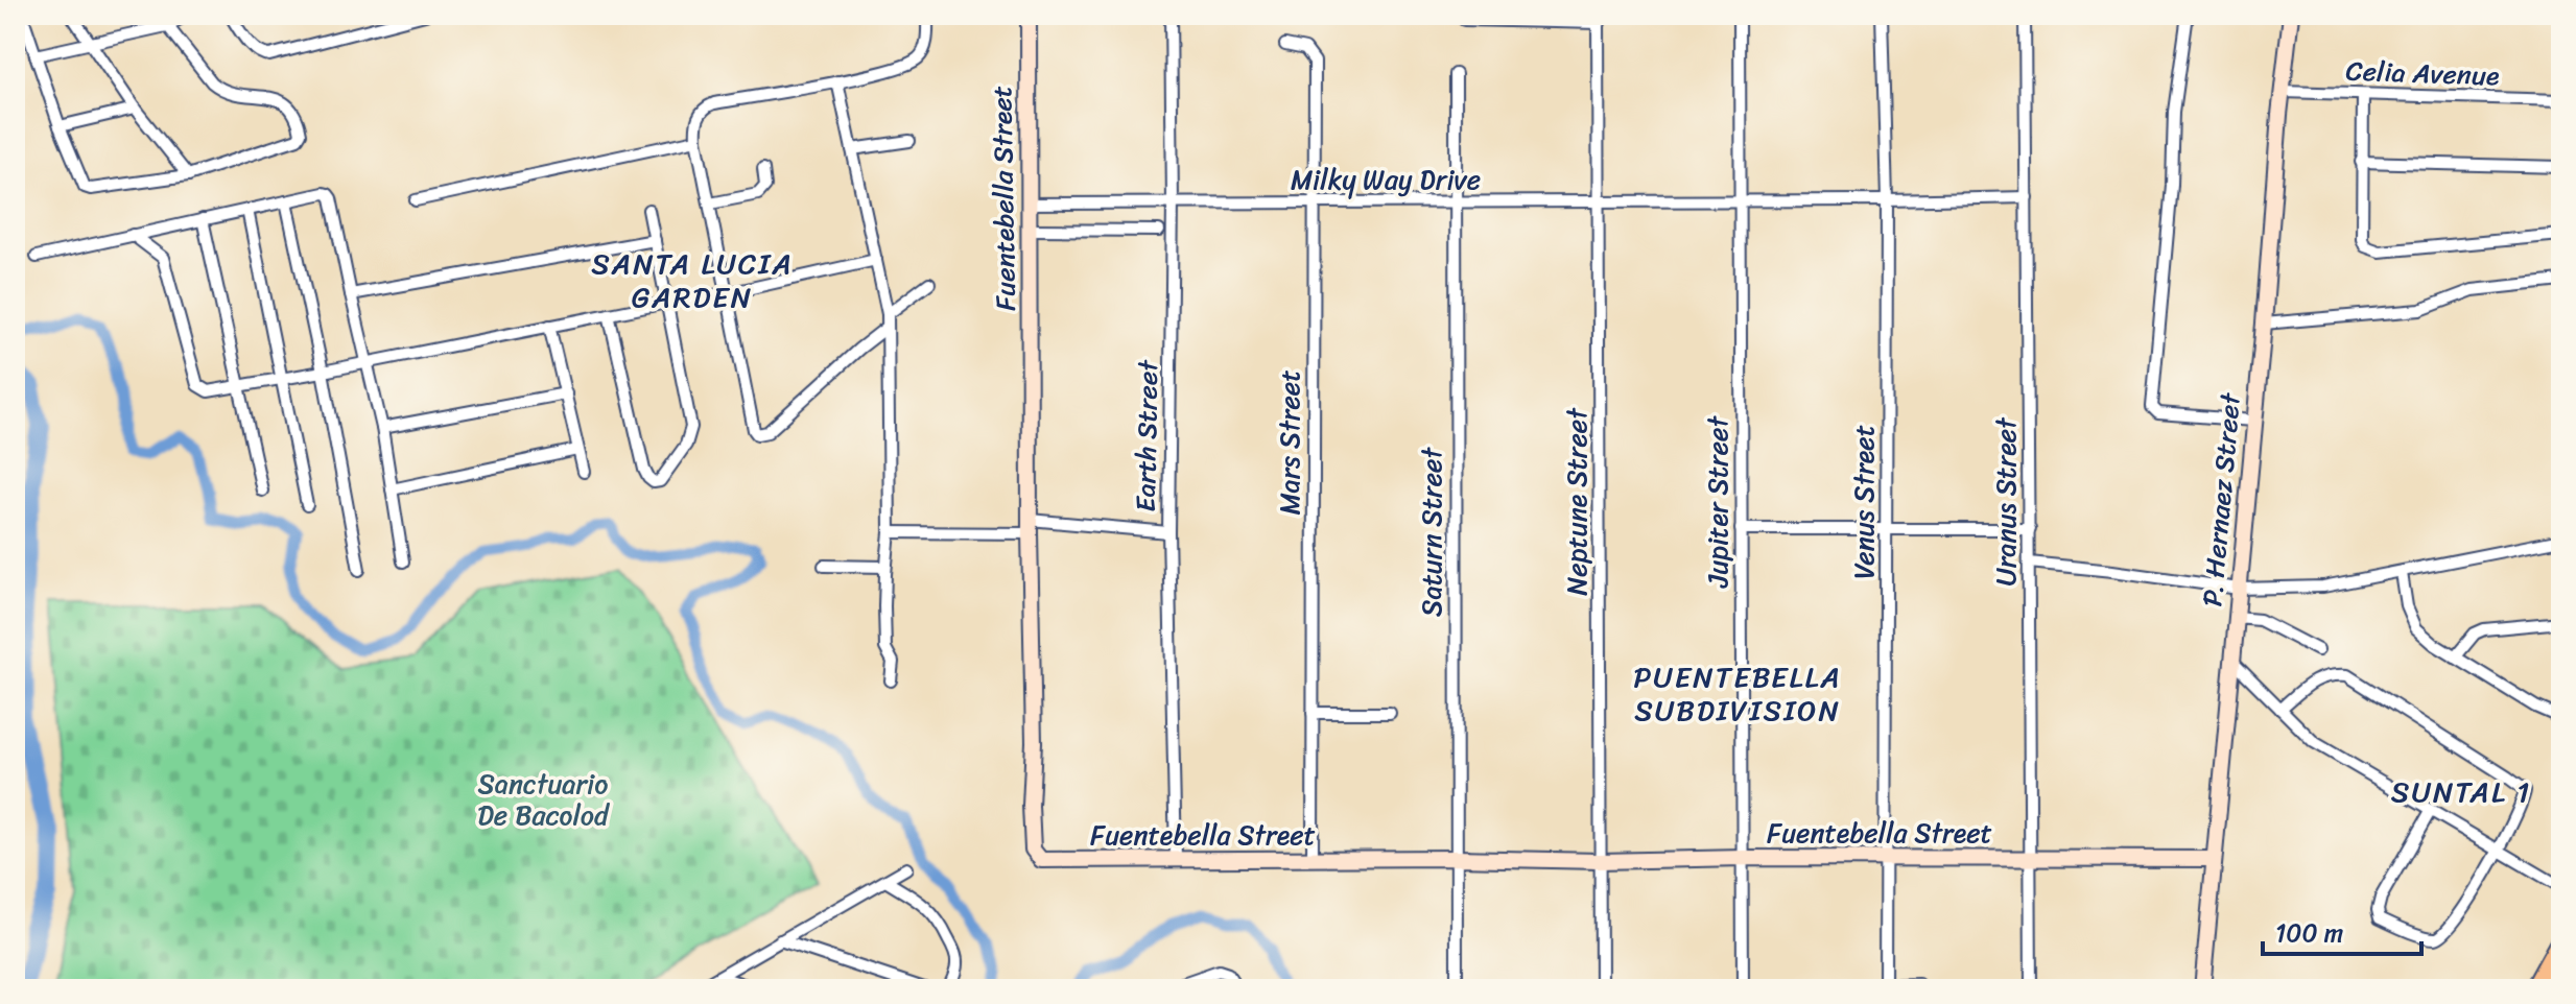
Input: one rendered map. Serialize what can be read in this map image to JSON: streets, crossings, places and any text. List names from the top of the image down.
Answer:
{
  "streets": {
    "street": [
      "Celia Avenue",
      "Milky Way Drive",
      "Fuentebella Street",
      "Earth Street",
      "Mars Street",
      "P. Hernaez Street",
      "Neptune Street",
      "Jupiter Street",
      "Venus Street",
      "Uranus Street",
      "Saturn Street"
    ]
  },
  "crossings": [
    ["Celia Avenue", "P. Hernaez Street"],
    ["Milky Way Drive", "Fuentebella Street"],
    ["Milky Way Drive", "Earth Street"],
    ["Milky Way Drive", "Mars Street"],
    ["Milky Way Drive", "Neptune Street"],
    ["Milky Way Drive", "Jupiter Street"],
    ["Milky Way Drive", "Venus Street"],
    ["Milky Way Drive", "Uranus Street"],
    ["Milky Way Drive", "Saturn Street"],
    ["Fuentebella Street", "Earth Street"],
    ["Fuentebella Street", "Mars Street"],
    ["Fuentebella Street", "P. Hernaez Street"],
    ["Fuentebella Street", "Neptune Street"],
    ["Fuentebella Street", "Jupiter Street"],
    ["Fuentebella Street", "Venus Street"],
    ["Fuentebella Street", "Uranus Street"],
    ["Fuentebella Street", "Saturn Street"]
  ],
  "districts": ["SANTA LUCIA GARDEN", "PUENTEBELLA SUBDIVISION", "SUNTAL 1"],
  "parks": ["Sanctuario De Bacolod"],
  "scale_bar": "100 m"
}
